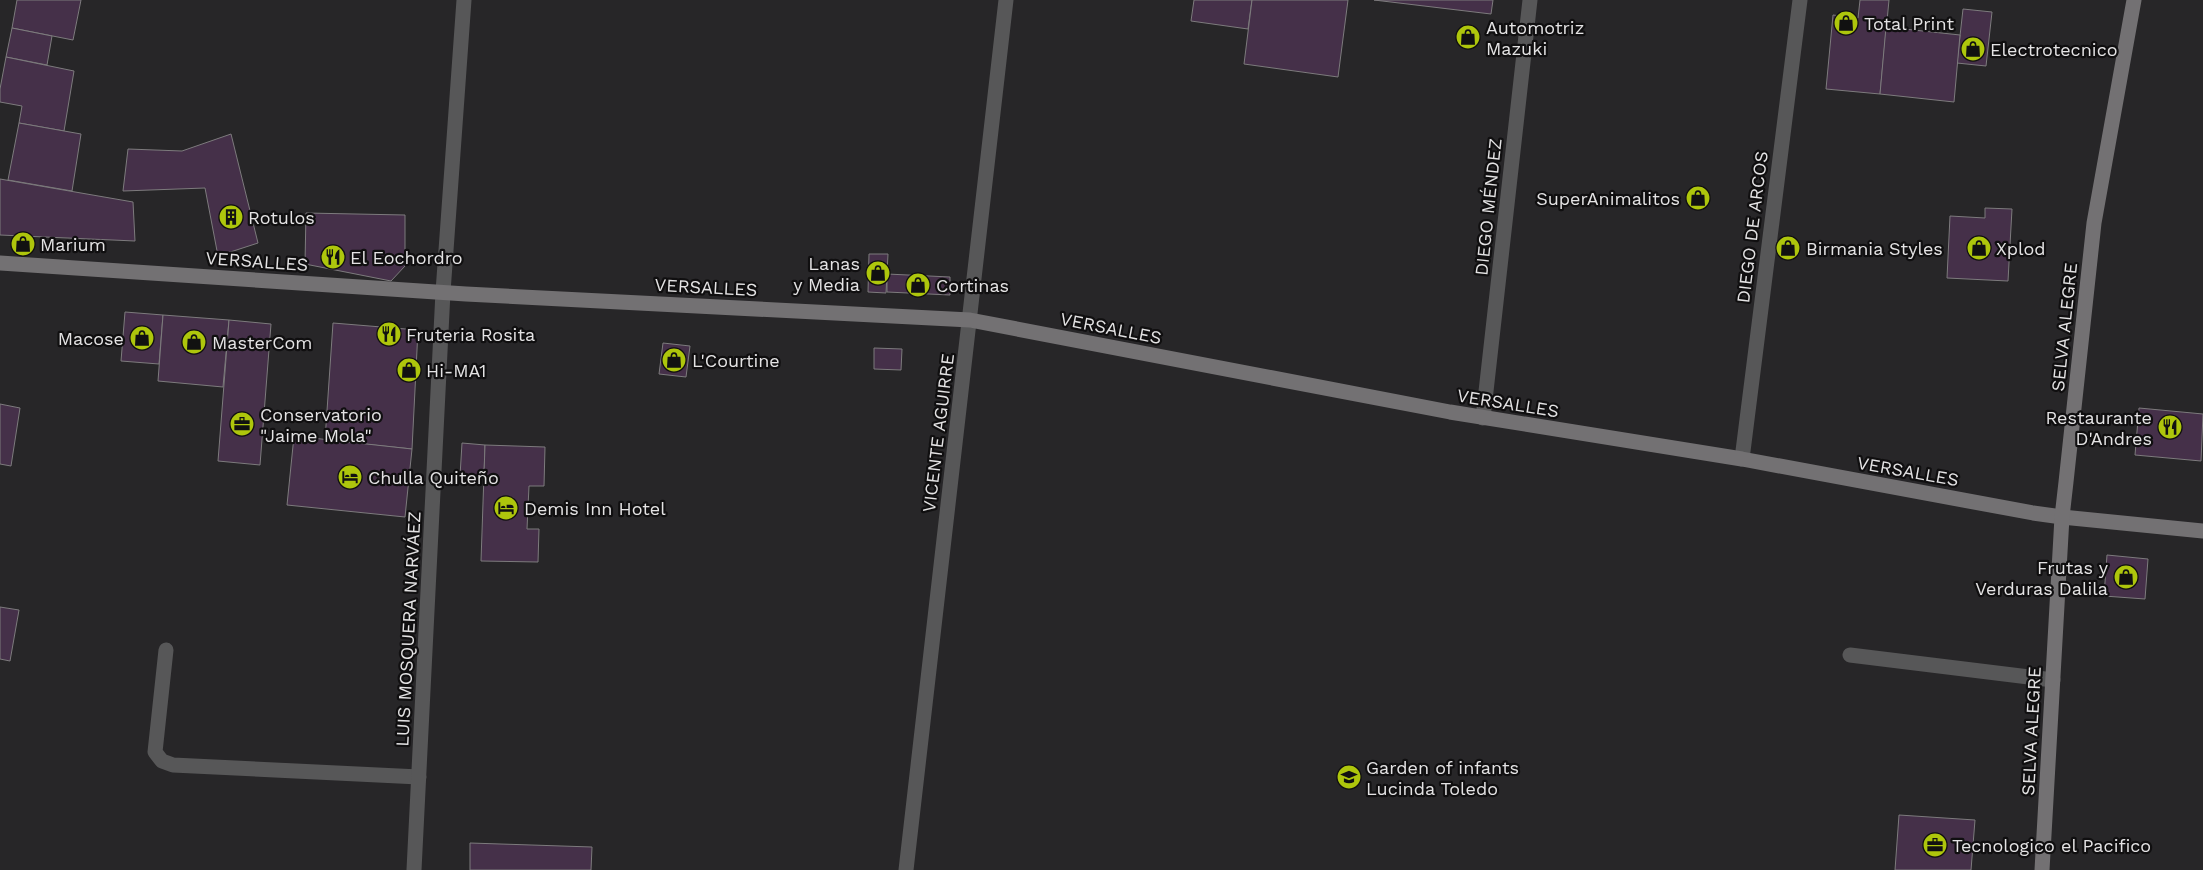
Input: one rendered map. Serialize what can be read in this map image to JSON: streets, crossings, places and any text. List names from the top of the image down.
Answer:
{
  "streets": {
    "street": [
      "DIEGO MÉNDEZ",
      "DIEGO DE ARCOS",
      "VERSALLES",
      "SELVA ALEGRE",
      "VICENTE AGUIRRE",
      "LUIS MOSQUERA NARVÁEZ"
    ]
  },
  "crossings": [
    ["DIEGO MÉNDEZ", "VERSALLES"],
    ["DIEGO DE ARCOS", "VERSALLES"],
    ["VERSALLES", "SELVA ALEGRE"],
    ["VERSALLES", "VICENTE AGUIRRE"],
    ["VERSALLES", "LUIS MOSQUERA NARVÁEZ"]
  ],
  "places": {
    "shop": [
      "Total Print",
      "Automotriz Mazuki",
      "Electrotecnico",
      "SuperAnimalitos",
      "Marium",
      "Birmania Styles",
      "Xplod",
      "Lanas y Media",
      "Cortinas",
      "Macose",
      "MasterCom",
      "L'Courtine",
      "Hi-MA1",
      "Frutas y Verduras Dalila"
    ],
    "building": ["Rotulos"],
    "restaurant": ["El Eochordro", "Fruteria Rosita", "Restaurante D'Andres"],
    "office": ["Conservatorio \"Jaime Mola\"", "Tecnologico el Pacifico"],
    "hotel": ["Chulla Quiteño", "Demis Inn Hotel"],
    "school or university": ["Garden of infants Lucinda Toledo"]
  }
}
